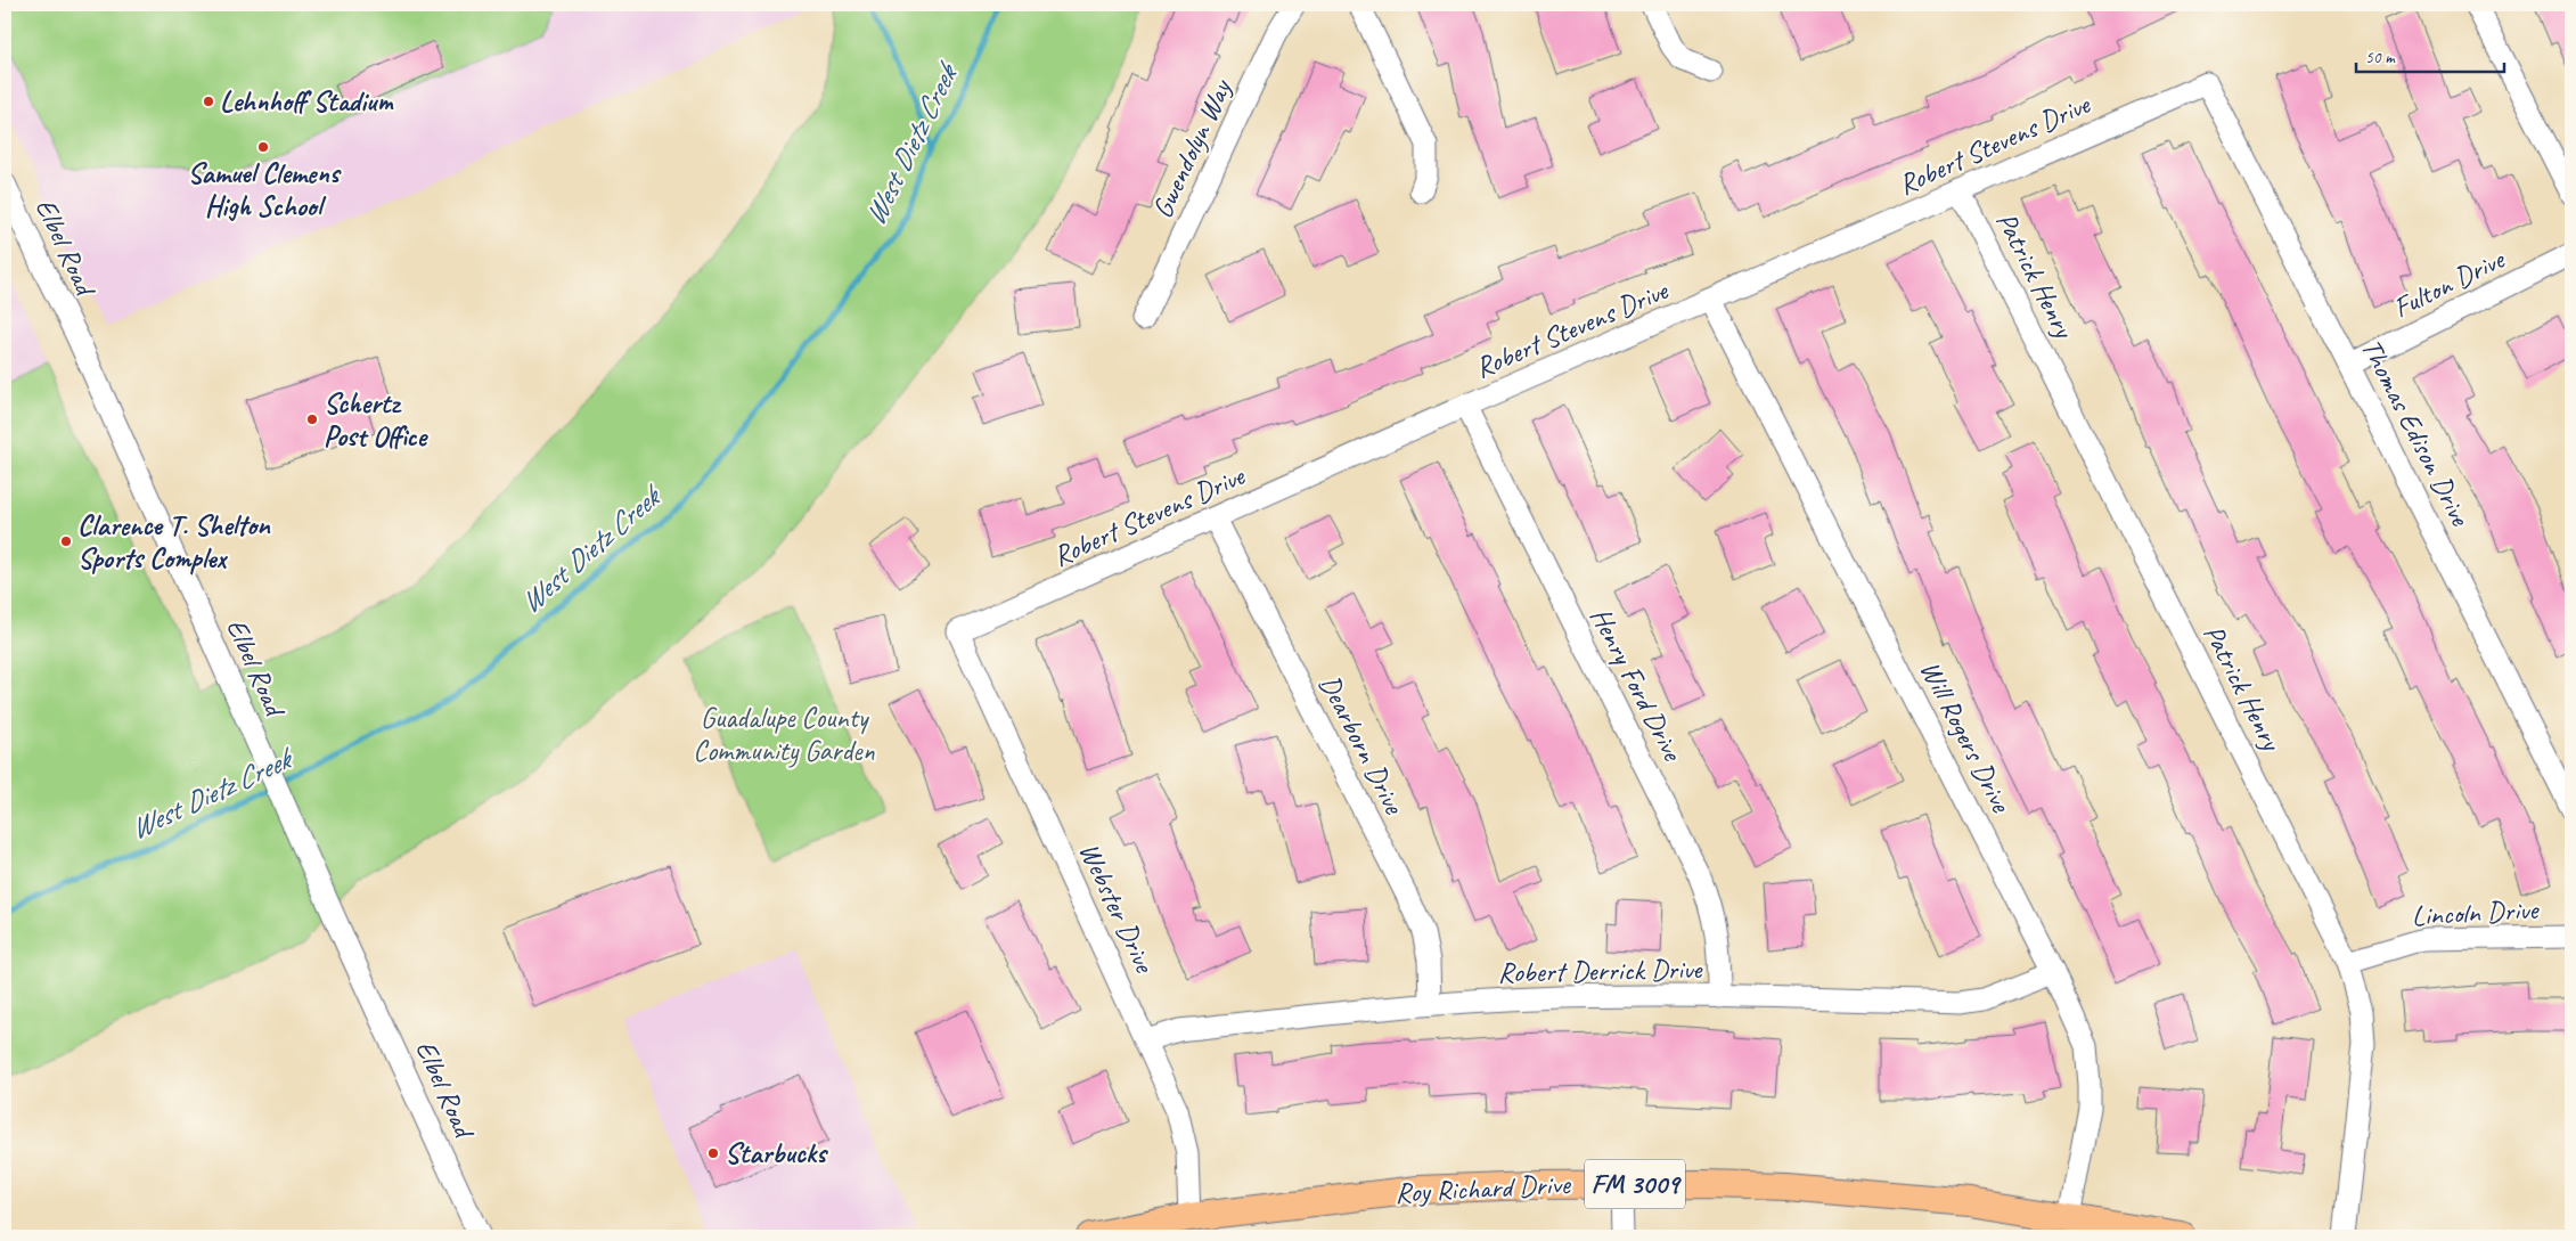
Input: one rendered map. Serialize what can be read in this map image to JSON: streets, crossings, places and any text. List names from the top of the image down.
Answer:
{
  "streets": {
    "main road": ["FM 3009", "Roy Richard Drive"],
    "street": [
      "Robert Stevens Drive",
      "Gwendolyn Way",
      "Elbel Road",
      "Patrick Henry",
      "Fulton Drive",
      "Thomas Edison Drive",
      "Henry Ford Drive",
      "Will Rogers Drive",
      "Dearborn Drive",
      "Webster Drive",
      "Lincoln Drive",
      "Robert Derrick Drive"
    ]
  },
  "crossings": [
    ["Robert Stevens Drive", "Patrick Henry"],
    ["Robert Stevens Drive", "Thomas Edison Drive"],
    ["Robert Stevens Drive", "Henry Ford Drive"],
    ["Robert Stevens Drive", "Will Rogers Drive"],
    ["Robert Stevens Drive", "Dearborn Drive"],
    ["Robert Stevens Drive", "Webster Drive"],
    ["Patrick Henry", "Lincoln Drive"],
    ["Fulton Drive", "Thomas Edison Drive"],
    ["Henry Ford Drive", "Robert Derrick Drive"],
    ["Will Rogers Drive", "Robert Derrick Drive"],
    ["Will Rogers Drive", "Roy Richard Drive"],
    ["Dearborn Drive", "Robert Derrick Drive"],
    ["Webster Drive", "Robert Derrick Drive"],
    ["Webster Drive", "Roy Richard Drive"]
  ],
  "water": ["West Dietz Creek"],
  "parks": ["Guadalupe County Community Garden"],
  "places": [
    "Lehnhoff Stadium",
    "Samuel Clemens High School",
    "Schertz Post Office",
    "Clarence T. Shelton Sports Complex",
    "Starbucks"
  ],
  "scale_bar": "50 m"
}
